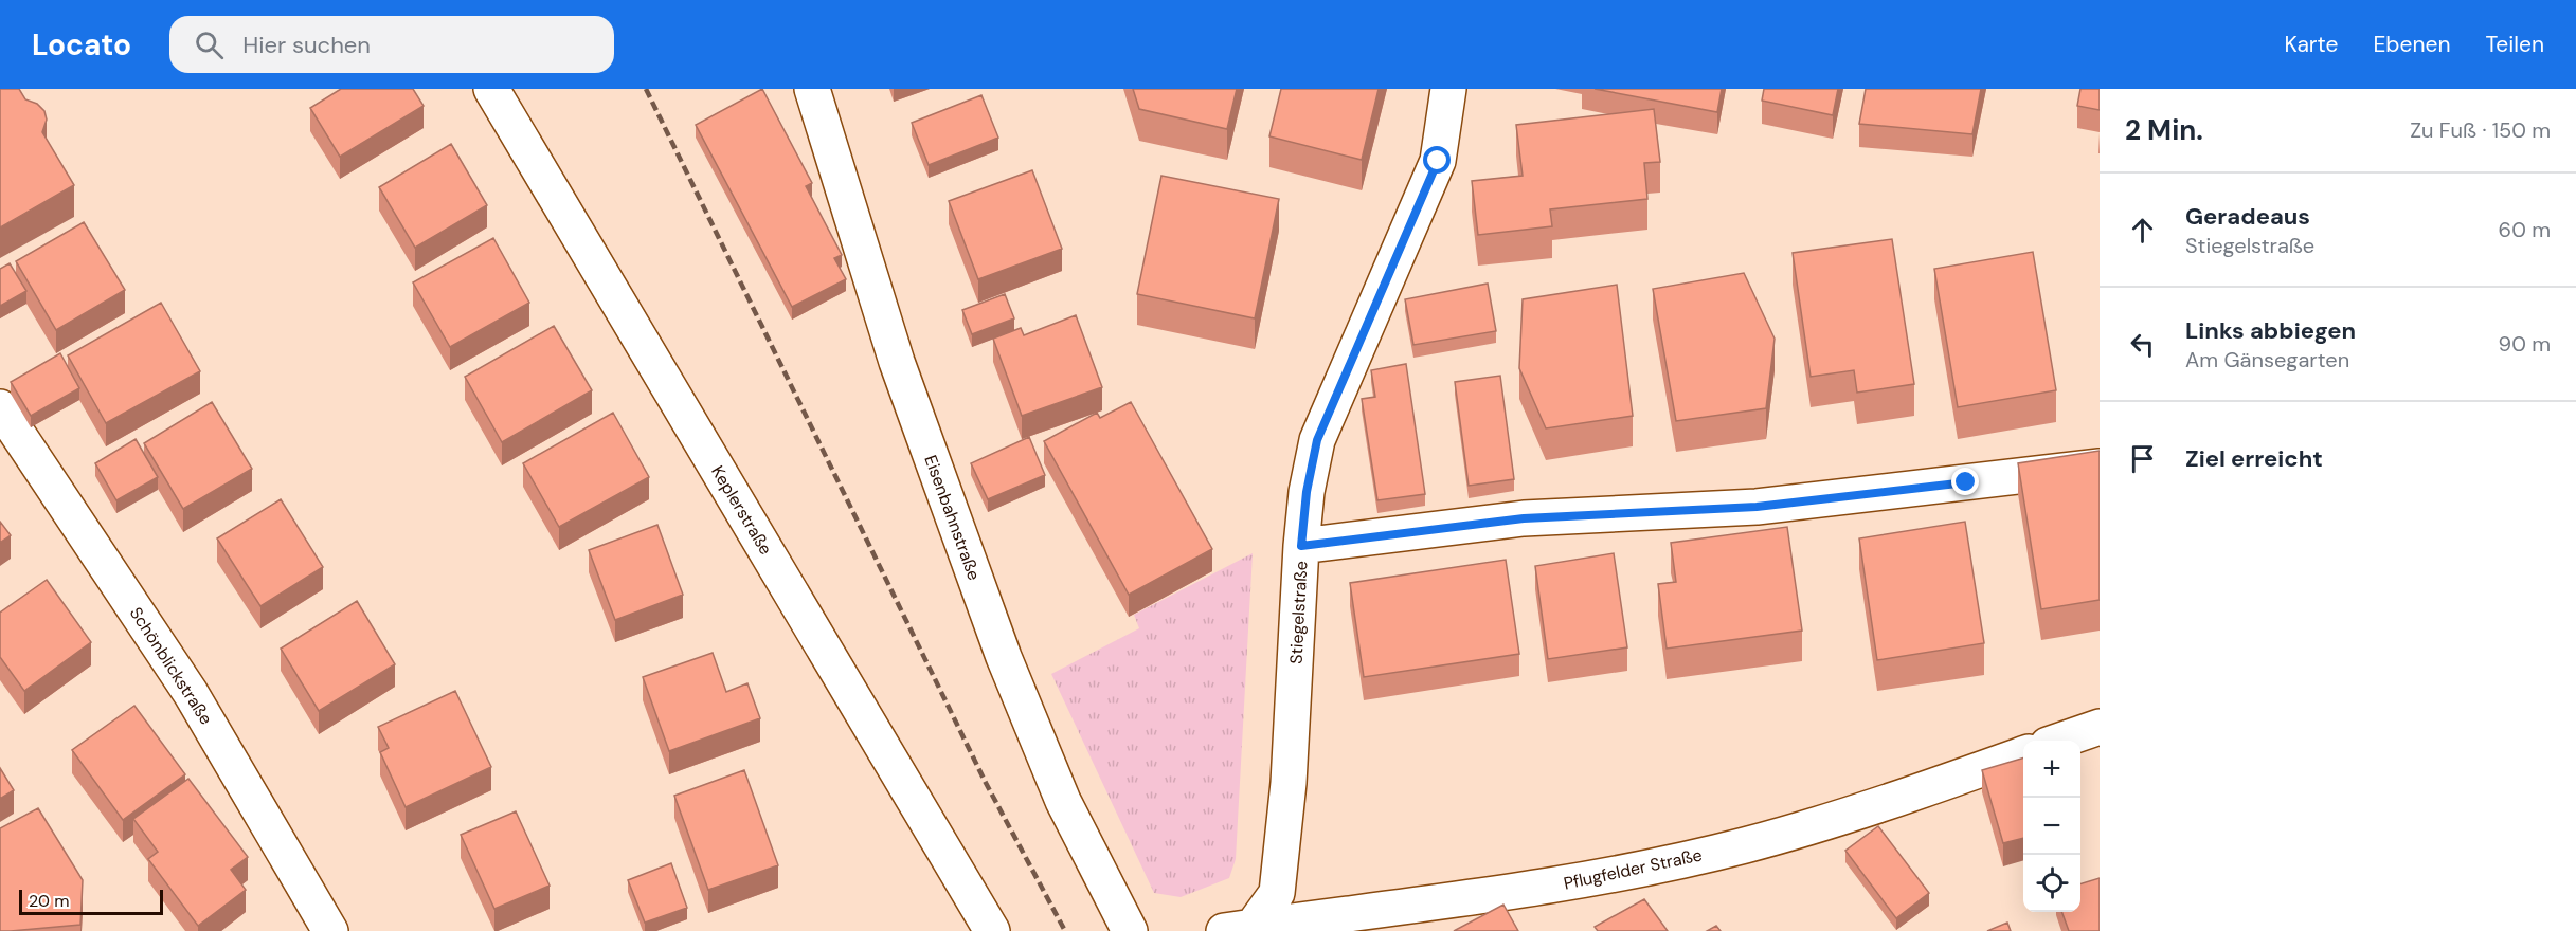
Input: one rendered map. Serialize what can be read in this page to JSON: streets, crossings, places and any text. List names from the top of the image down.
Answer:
{
  "streets": {
    "street": [
      "Keplerstraße",
      "Eisenbahnstraße",
      "Stiegelstraße",
      "Schönblickstraße",
      "Pflugfelder Straße"
    ]
  },
  "crossings": [
    ["Stiegelstraße", "Pflugfelder Straße"]
  ],
  "scale_bar": "20 m",
  "page": {
    "header": "Locato",
    "search": "Hier suchen",
    "nav": ["Karte", "Ebenen", "Teilen"],
    "heading": ["2 Min.", "Zu Fuß · 150 m"],
    "list": [
      ["Geradeaus", "Stiegelstraße", "60 m"],
      ["Links abbiegen", "Am Gänsegarten", "90 m"],
      "Ziel erreicht"
    ],
    "map_buttons": ["+", "−"],
    "scale": "20 m"
  }
}
